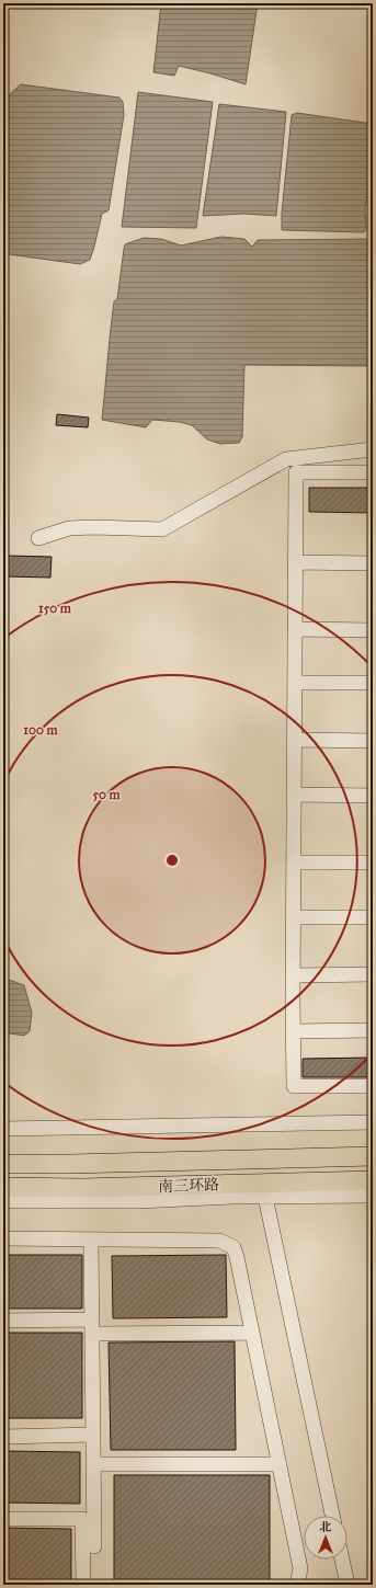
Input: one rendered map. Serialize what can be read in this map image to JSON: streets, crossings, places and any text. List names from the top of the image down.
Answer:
{
  "streets": {
    "main road": ["南三环路"]
  },
  "north": "top",
  "rings": ["150 m", "100 m", "50 m"]
}
